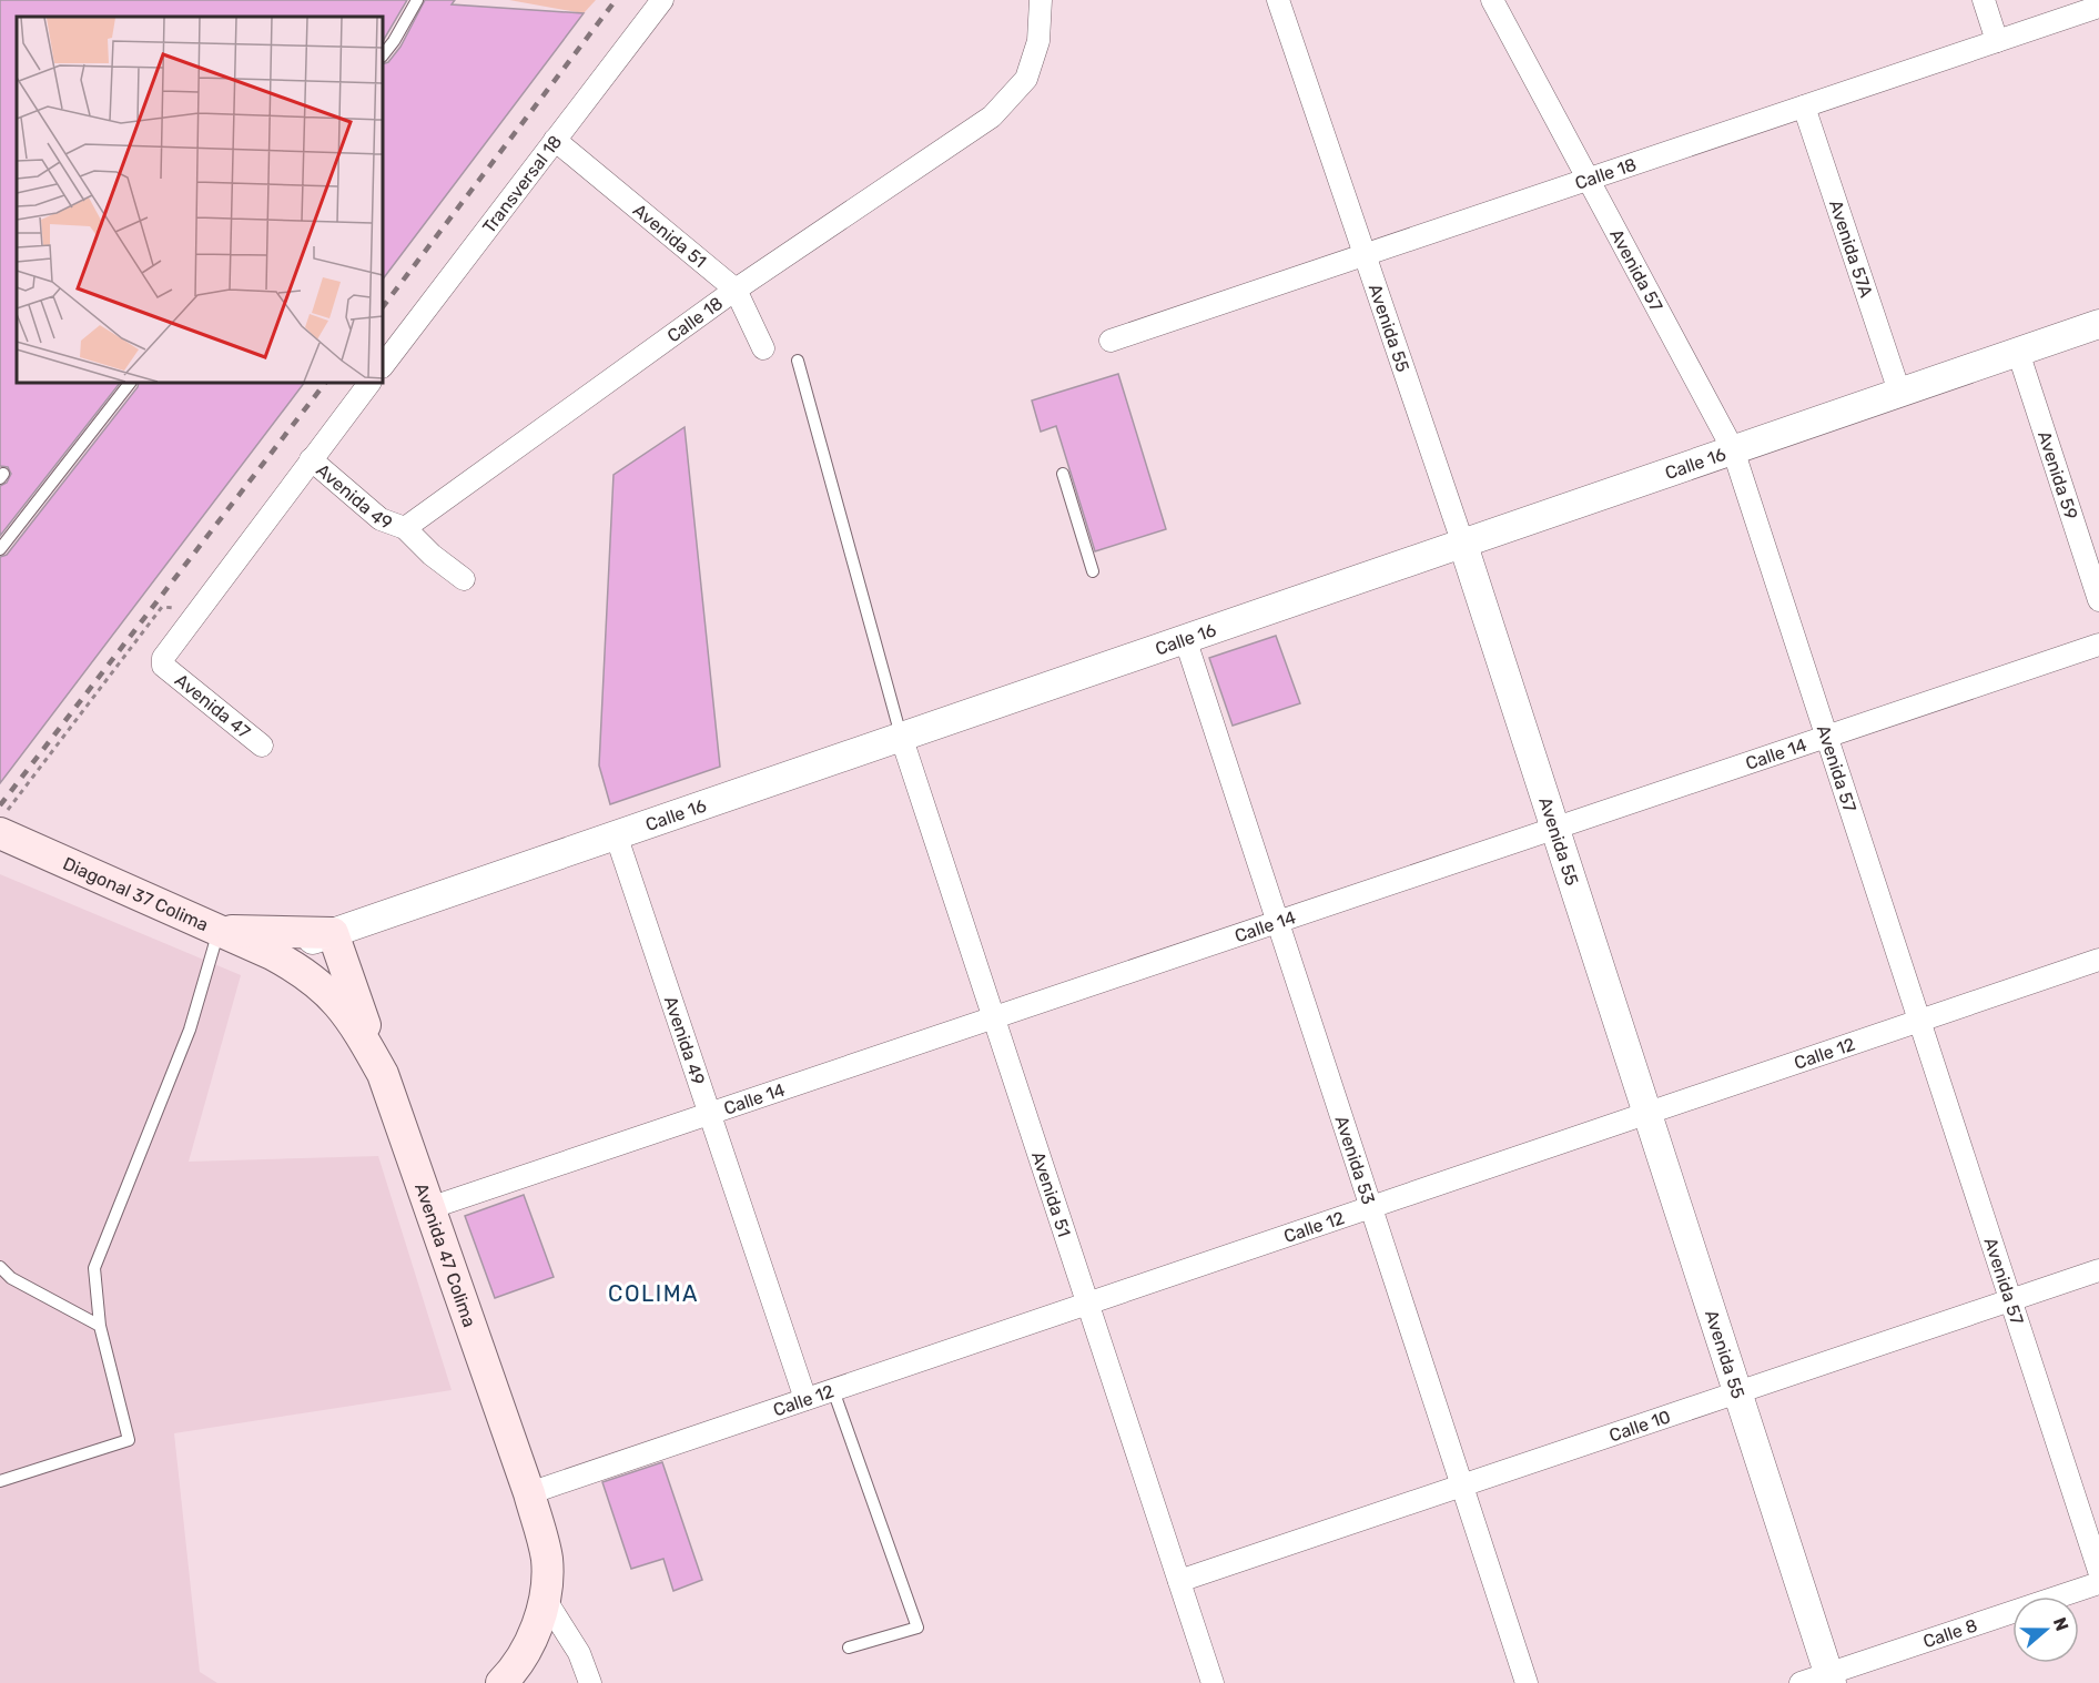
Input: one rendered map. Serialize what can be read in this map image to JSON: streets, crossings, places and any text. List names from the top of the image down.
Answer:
{
  "streets": {
    "main road": ["Diagonal 37 Colima", "Avenida 47 Colima"],
    "street": [
      "Calle 18",
      "Transversal 18",
      "Avenida 51",
      "Avenida 57A",
      "Avenida 57",
      "Avenida 55",
      "Calle 16",
      "Avenida 59",
      "Avenida 49",
      "Avenida 47",
      "Calle 14",
      "Calle 12",
      "Avenida 53",
      "Calle 10",
      "Calle 8"
    ]
  },
  "crossings": [
    ["Calle 18", "Avenida 51"],
    ["Calle 18", "Avenida 57A"],
    ["Calle 18", "Avenida 57"],
    ["Calle 18", "Avenida 55"],
    ["Calle 18", "Avenida 49"],
    ["Transversal 18", "Avenida 51"],
    ["Avenida 51", "Calle 16"],
    ["Avenida 51", "Calle 14"],
    ["Avenida 51", "Calle 12"],
    ["Avenida 51", "Calle 10"],
    ["Avenida 57A", "Calle 16"],
    ["Avenida 57", "Calle 16"],
    ["Avenida 57", "Calle 14"],
    ["Avenida 57", "Calle 12"],
    ["Avenida 57", "Calle 10"],
    ["Avenida 55", "Calle 16"],
    ["Avenida 55", "Calle 14"],
    ["Avenida 55", "Calle 12"],
    ["Avenida 55", "Calle 10"],
    ["Avenida 55", "Calle 8"],
    ["Calle 16", "Avenida 59"],
    ["Calle 16", "Avenida 49"],
    ["Calle 16", "Diagonal 37 Colima"],
    ["Calle 16", "Avenida 53"],
    ["Calle 16", "Avenida 47 Colima"],
    ["Avenida 49", "Calle 14"],
    ["Avenida 49", "Calle 12"],
    ["Calle 14", "Avenida 53"],
    ["Calle 14", "Avenida 47 Colima"],
    ["Diagonal 37 Colima", "Avenida 47 Colima"],
    ["Calle 12", "Avenida 53"],
    ["Calle 12", "Avenida 47 Colima"],
    ["Avenida 53", "Calle 10"]
  ],
  "districts": ["COLIMA"],
  "north": "right"
}
